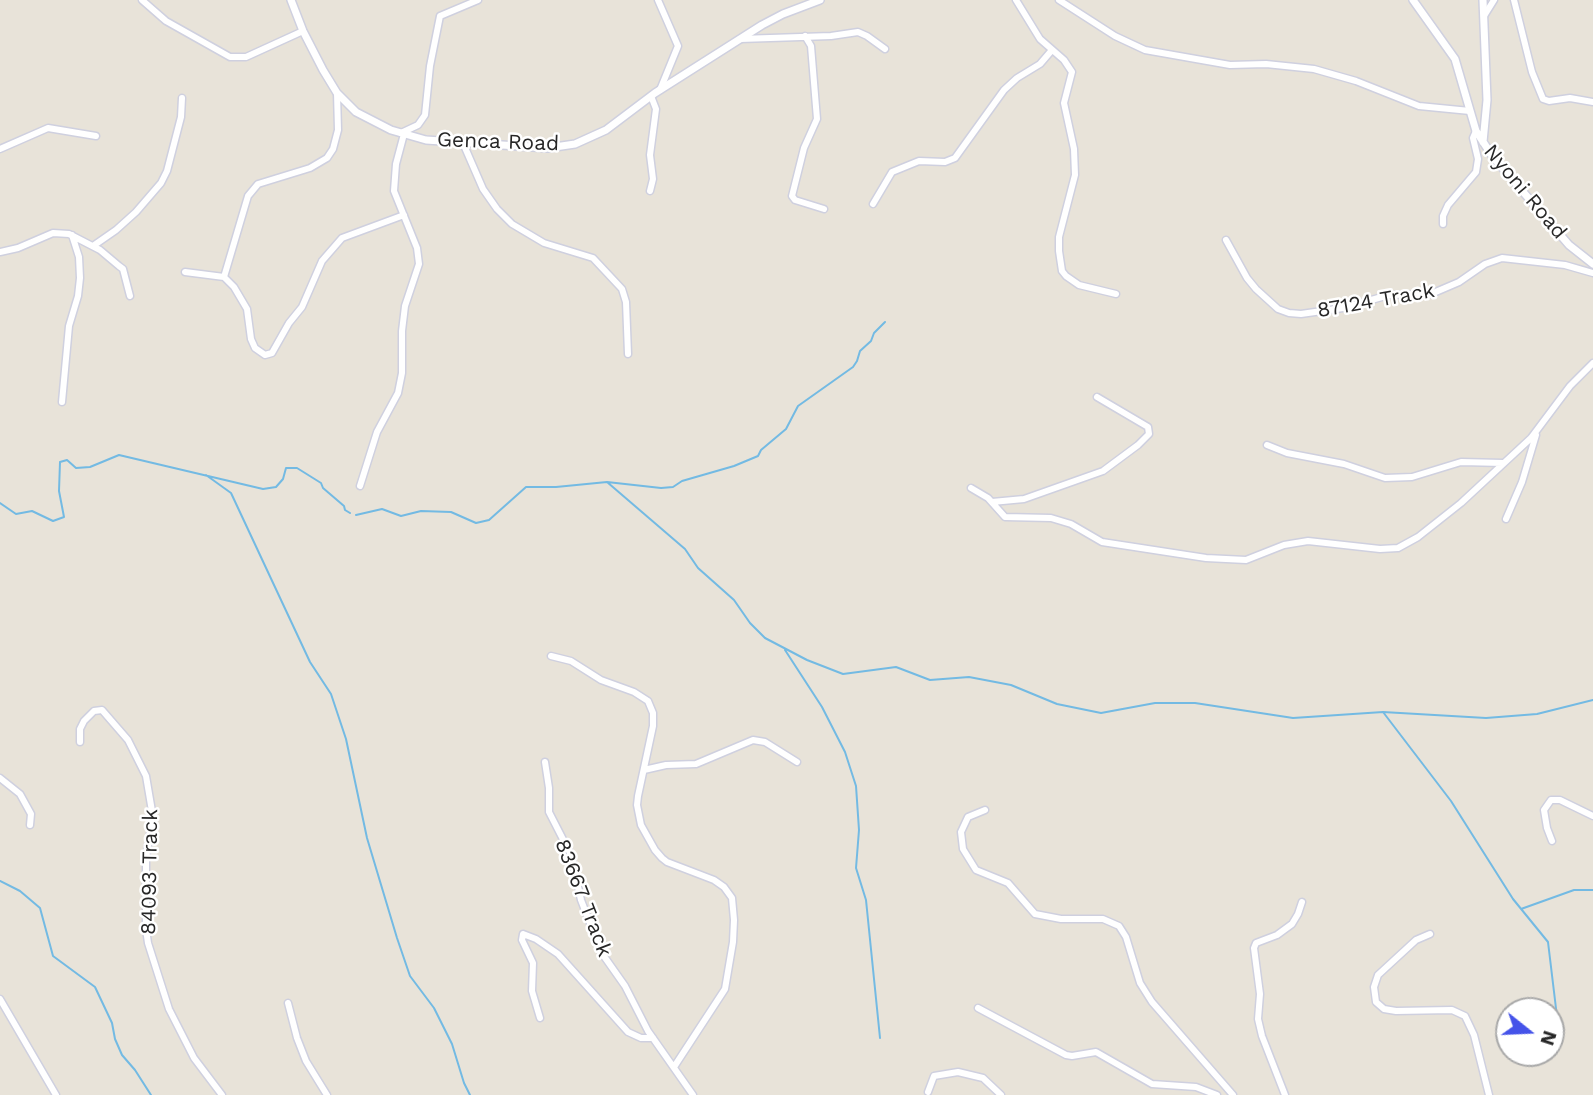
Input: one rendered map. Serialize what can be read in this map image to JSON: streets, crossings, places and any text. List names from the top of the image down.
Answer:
{
  "streets": {
    "street": [
      "Genca Road",
      "Nyoni Road",
      "87124 Track",
      "84093 Track",
      "83667 Track"
    ]
  },
  "north": "right"
}
